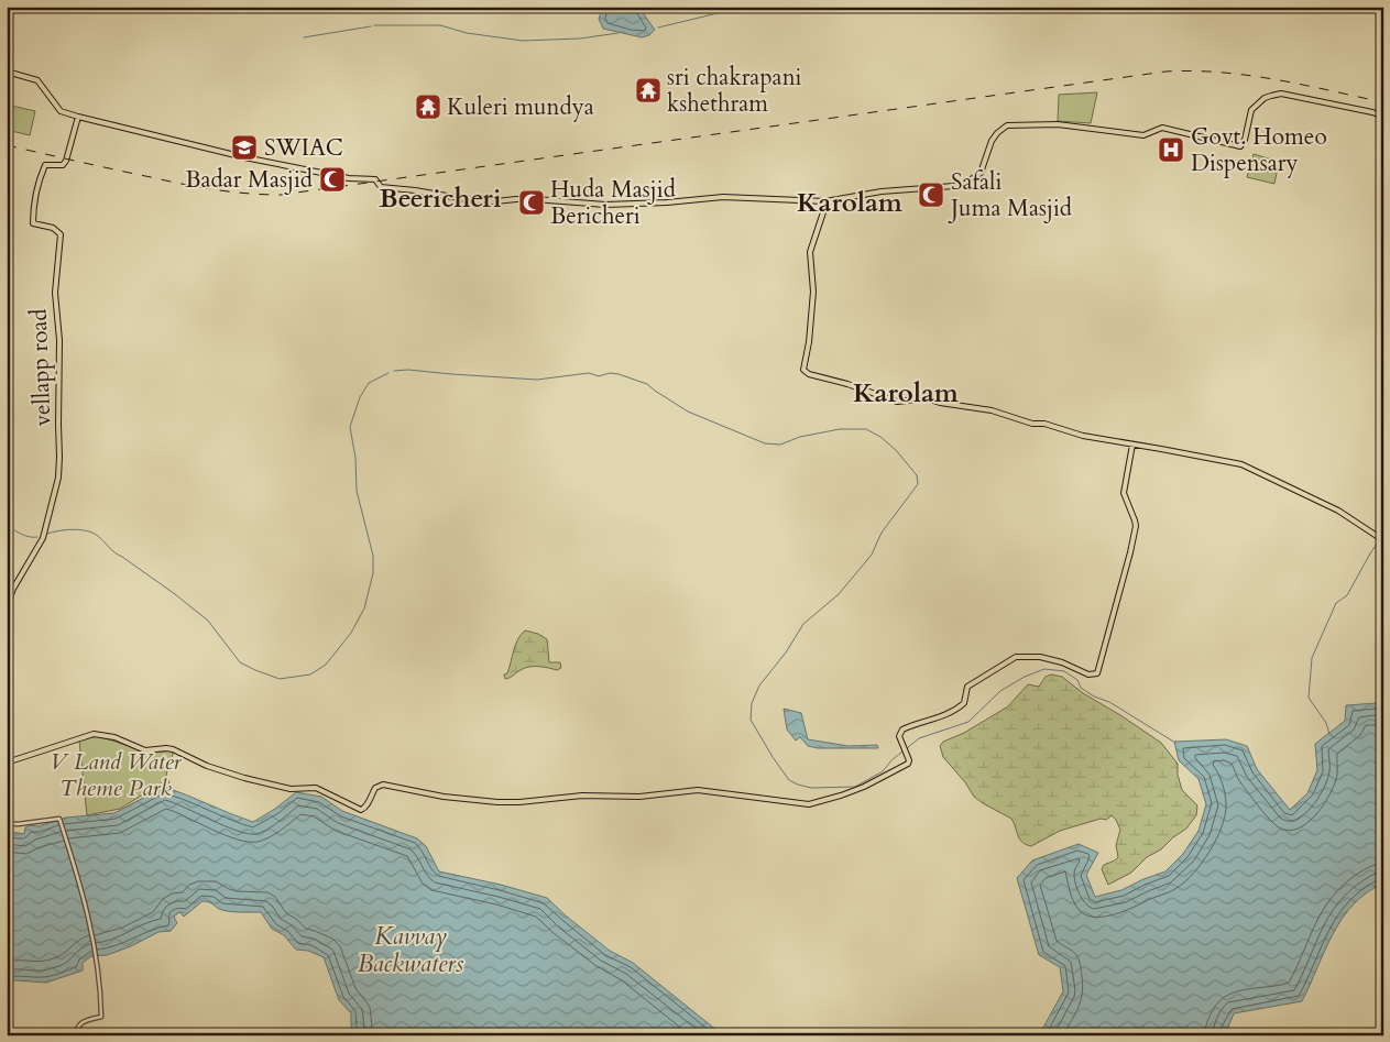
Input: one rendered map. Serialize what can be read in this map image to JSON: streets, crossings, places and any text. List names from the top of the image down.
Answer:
{
  "streets": {
    "main road": ["vellapp road"]
  },
  "districts": ["Beericheri", "Karolam", "Karolam"],
  "water": ["Kavvay Backwaters"],
  "parks": ["V Land Water Theme Park"],
  "places": {
    "temple": ["sri chakrapani kshethram", "Kuleri mundya"],
    "school or university": ["SWIAC"],
    "hospital": ["Govt. Homeo Dispensary"],
    "mosque": ["Badar Masjid", "Safali Juma Masjid", "Huda Masjid Bericheri"]
  }
}
